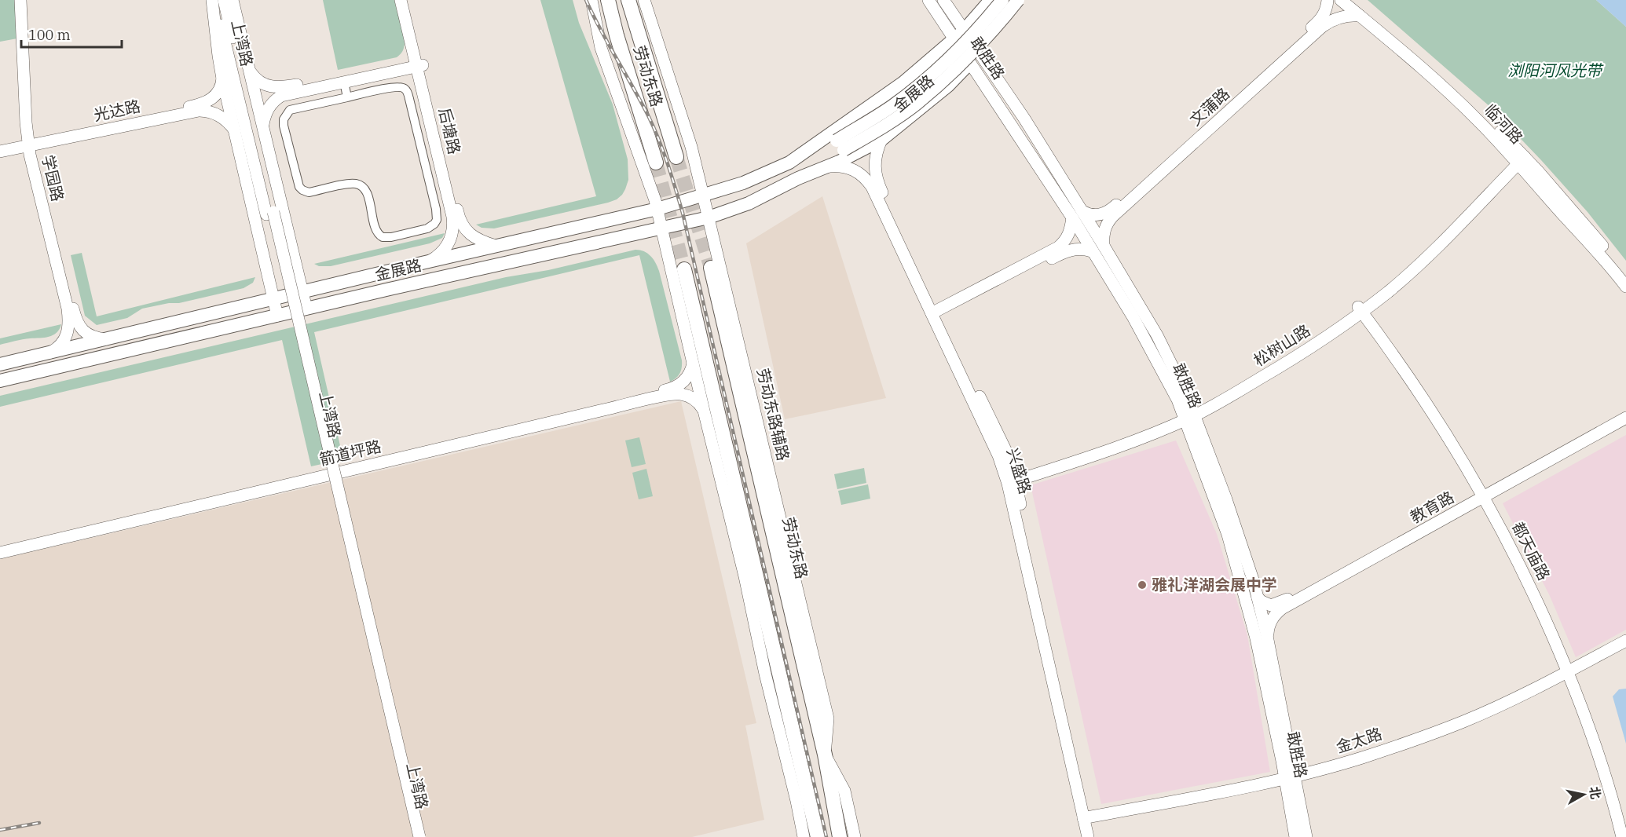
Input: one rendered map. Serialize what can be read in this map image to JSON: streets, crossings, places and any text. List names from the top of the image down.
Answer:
{
  "streets": {
    "highway": ["劳动东路"],
    "main road": ["金展路"],
    "street": [
      "上湾路",
      "敢胜路",
      "文蒲路",
      "光达路",
      "临河路",
      "后塘路",
      "学园路",
      "松树山路",
      "劳动东路辅路",
      "箭道坪路",
      "兴盛路",
      "教育路",
      "都天庙路",
      "金太路"
    ]
  },
  "crossings": [
    ["上湾路", "金展路"],
    ["上湾路", "光达路"],
    ["敢胜路", "金展路"],
    ["敢胜路", "文蒲路"],
    ["敢胜路", "松树山路"],
    ["敢胜路", "教育路"],
    ["敢胜路", "金太路"],
    ["劳动东路", "劳动东路辅路"],
    ["金展路", "后塘路"],
    ["金展路", "学园路"],
    ["金展路", "劳动东路辅路"],
    ["金展路", "兴盛路"],
    ["文蒲路", "临河路"],
    ["光达路", "学园路"],
    ["临河路", "松树山路"],
    ["松树山路", "兴盛路"],
    ["松树山路", "都天庙路"],
    ["兴盛路", "金太路"],
    ["教育路", "都天庙路"],
    ["都天庙路", "金太路"]
  ],
  "parks": ["浏阳河风光带"],
  "places": ["雅礼洋湖会展中学"],
  "scale_bar": "100 m",
  "north": "right"
}
